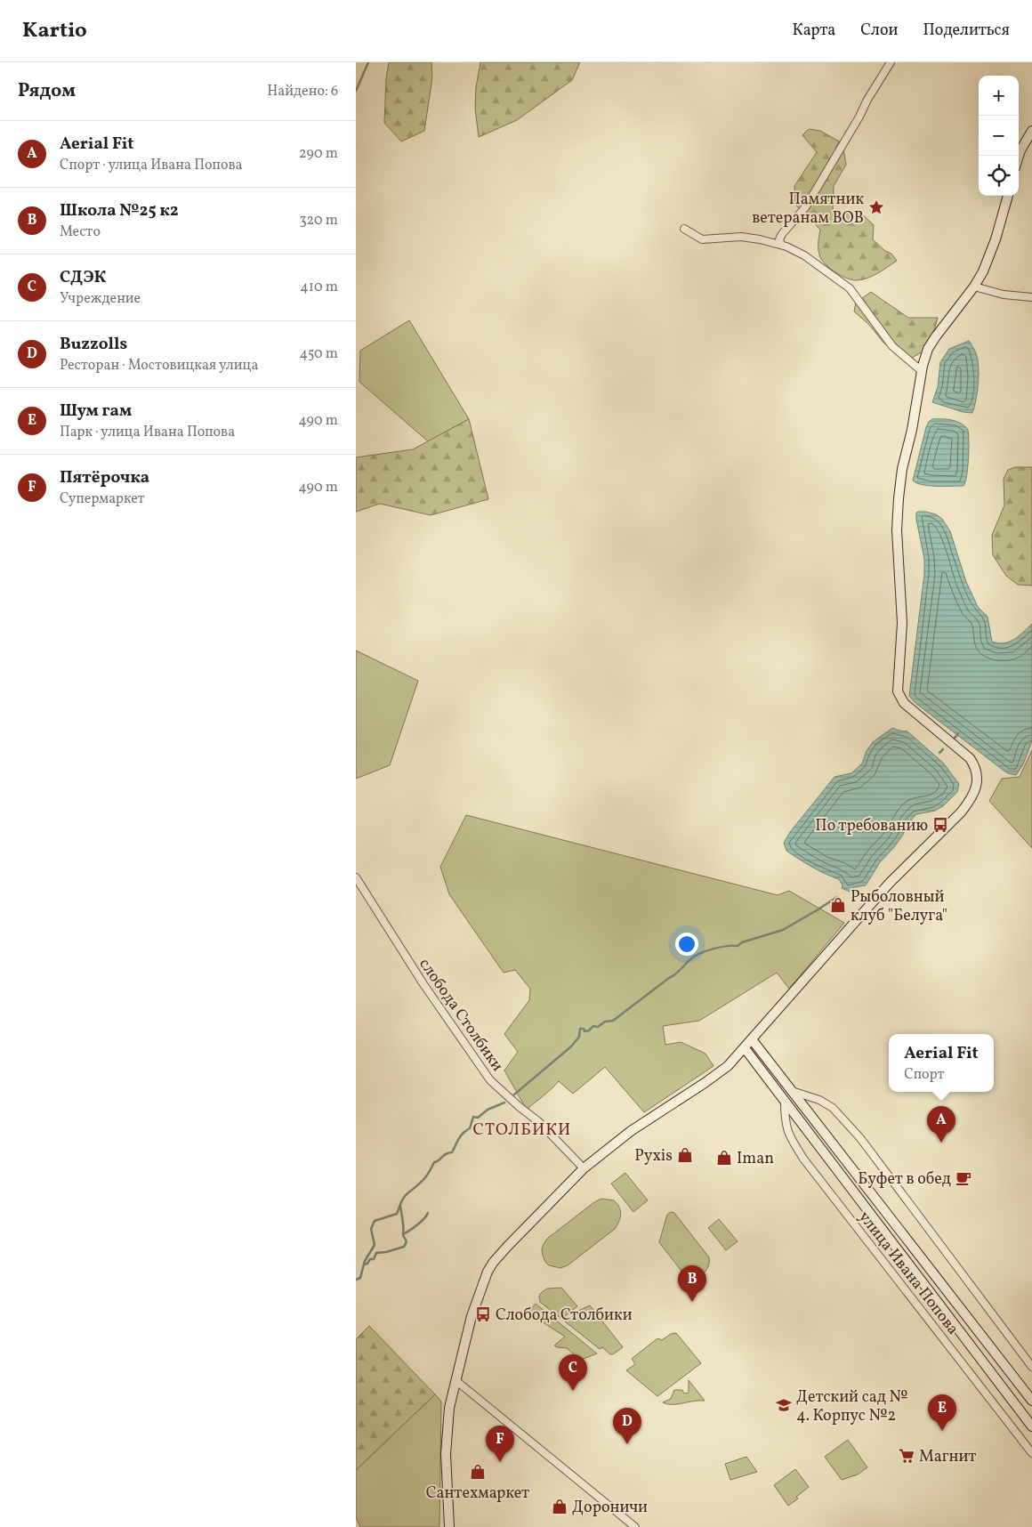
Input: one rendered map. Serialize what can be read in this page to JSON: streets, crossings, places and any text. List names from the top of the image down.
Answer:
{
  "streets": {
    "main road": ["улица Ивана Попова"],
    "street": ["слобода Столбики"]
  },
  "districts": ["СТОЛБИКИ"],
  "places": {
    "place": ["Памятник ветеранам ВОВ"],
    "bus stop": ["По требованию", "Слобода Столбики"],
    "shop": [
      "Рыболовный клуб \"Белуга\"",
      "Pyxis",
      "Iman",
      "Сантехмаркет",
      "Дороничи"
    ],
    "cafe": ["Буфет в обед"],
    "school or university": ["Детский сад № 4. Корпус №2"],
    "supermarket": ["Магнит"]
  },
  "page": {
    "header": "Kartio",
    "nav": ["Карта", "Слои", "Поделиться"],
    "heading": ["Рядом", "Найдено: 6"],
    "map_buttons": ["+", "−"],
    "list": [
      {
        "mark": "A",
        "name": "Aerial Fit",
        "note": "Спорт · улица Ивана Попова",
        "value": "290 m"
      },
      {
        "mark": "B",
        "name": "Школа №25 к2",
        "note": "Место",
        "value": "320 m"
      },
      {
        "mark": "C",
        "name": "СДЭК",
        "note": "Учреждение",
        "value": "410 m"
      },
      {
        "mark": "D",
        "name": "Buzzolls",
        "note": "Ресторан · Мостовицкая улица",
        "value": "450 m"
      },
      {
        "mark": "E",
        "name": "Шум гам",
        "note": "Парк · улица Ивана Попова",
        "value": "490 m"
      },
      {
        "mark": "F",
        "name": "Пятёрочка",
        "note": "Супермаркет",
        "value": "490 m"
      }
    ],
    "popup": ["Aerial Fit", "Спорт"],
    "pins": [
      "A",
      "B",
      "C",
      "E",
      "D",
      "F"
    ]
  }
}
